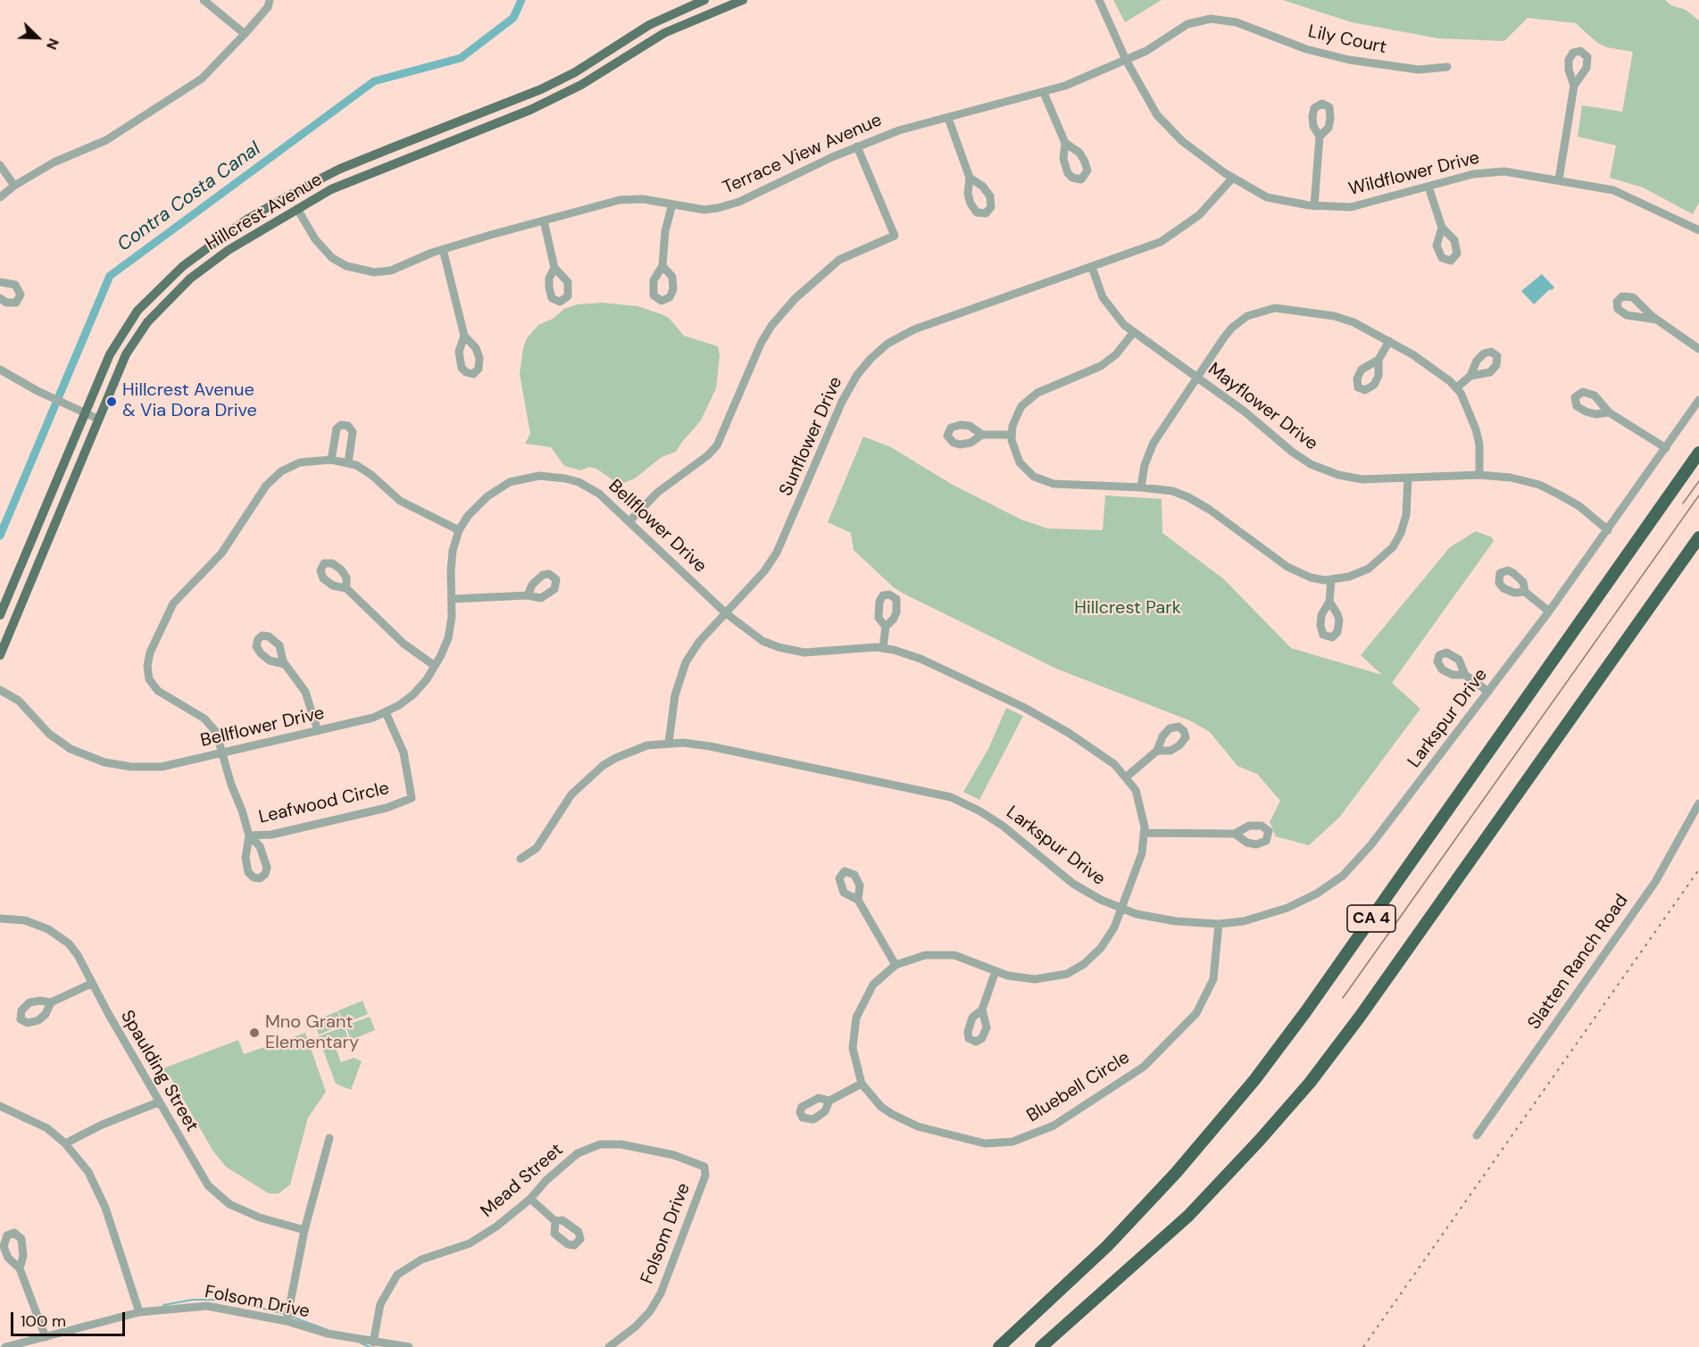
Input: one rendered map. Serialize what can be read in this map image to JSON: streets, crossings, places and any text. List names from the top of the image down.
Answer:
{
  "streets": {
    "highway": ["CA 4"],
    "main road": ["Hillcrest Avenue"],
    "street": [
      "Lily Court",
      "Terrace View Avenue",
      "Wildflower Drive",
      "Mayflower Drive",
      "Sunflower Drive",
      "Bellflower Drive",
      "Larkspur Drive",
      "Leafwood Circle",
      "Slatten Ranch Road",
      "Spaulding Street",
      "Bluebell Circle",
      "Mead Street",
      "Folsom Drive"
    ]
  },
  "crossings": [
    ["Lily Court", "Terrace View Avenue"],
    ["Lily Court", "Wildflower Drive"],
    ["Terrace View Avenue", "Wildflower Drive"],
    ["Terrace View Avenue", "Hillcrest Avenue"],
    ["Wildflower Drive", "Sunflower Drive"],
    ["Mayflower Drive", "Sunflower Drive"],
    ["Mayflower Drive", "Larkspur Drive"],
    ["Sunflower Drive", "Bellflower Drive"],
    ["Sunflower Drive", "Larkspur Drive"],
    ["Bellflower Drive", "Larkspur Drive"],
    ["Bellflower Drive", "Leafwood Circle"],
    ["Bellflower Drive", "Bluebell Circle"],
    ["Larkspur Drive", "Bluebell Circle"],
    ["Mead Street", "Folsom Drive"]
  ],
  "water": ["Contra Costa Canal"],
  "parks": ["Hillcrest Park"],
  "places": ["Hillcrest Avenue & Via Dora Drive", "Mno Grant Elementary"],
  "scale_bar": "100 m",
  "north": "bottom right"
}
